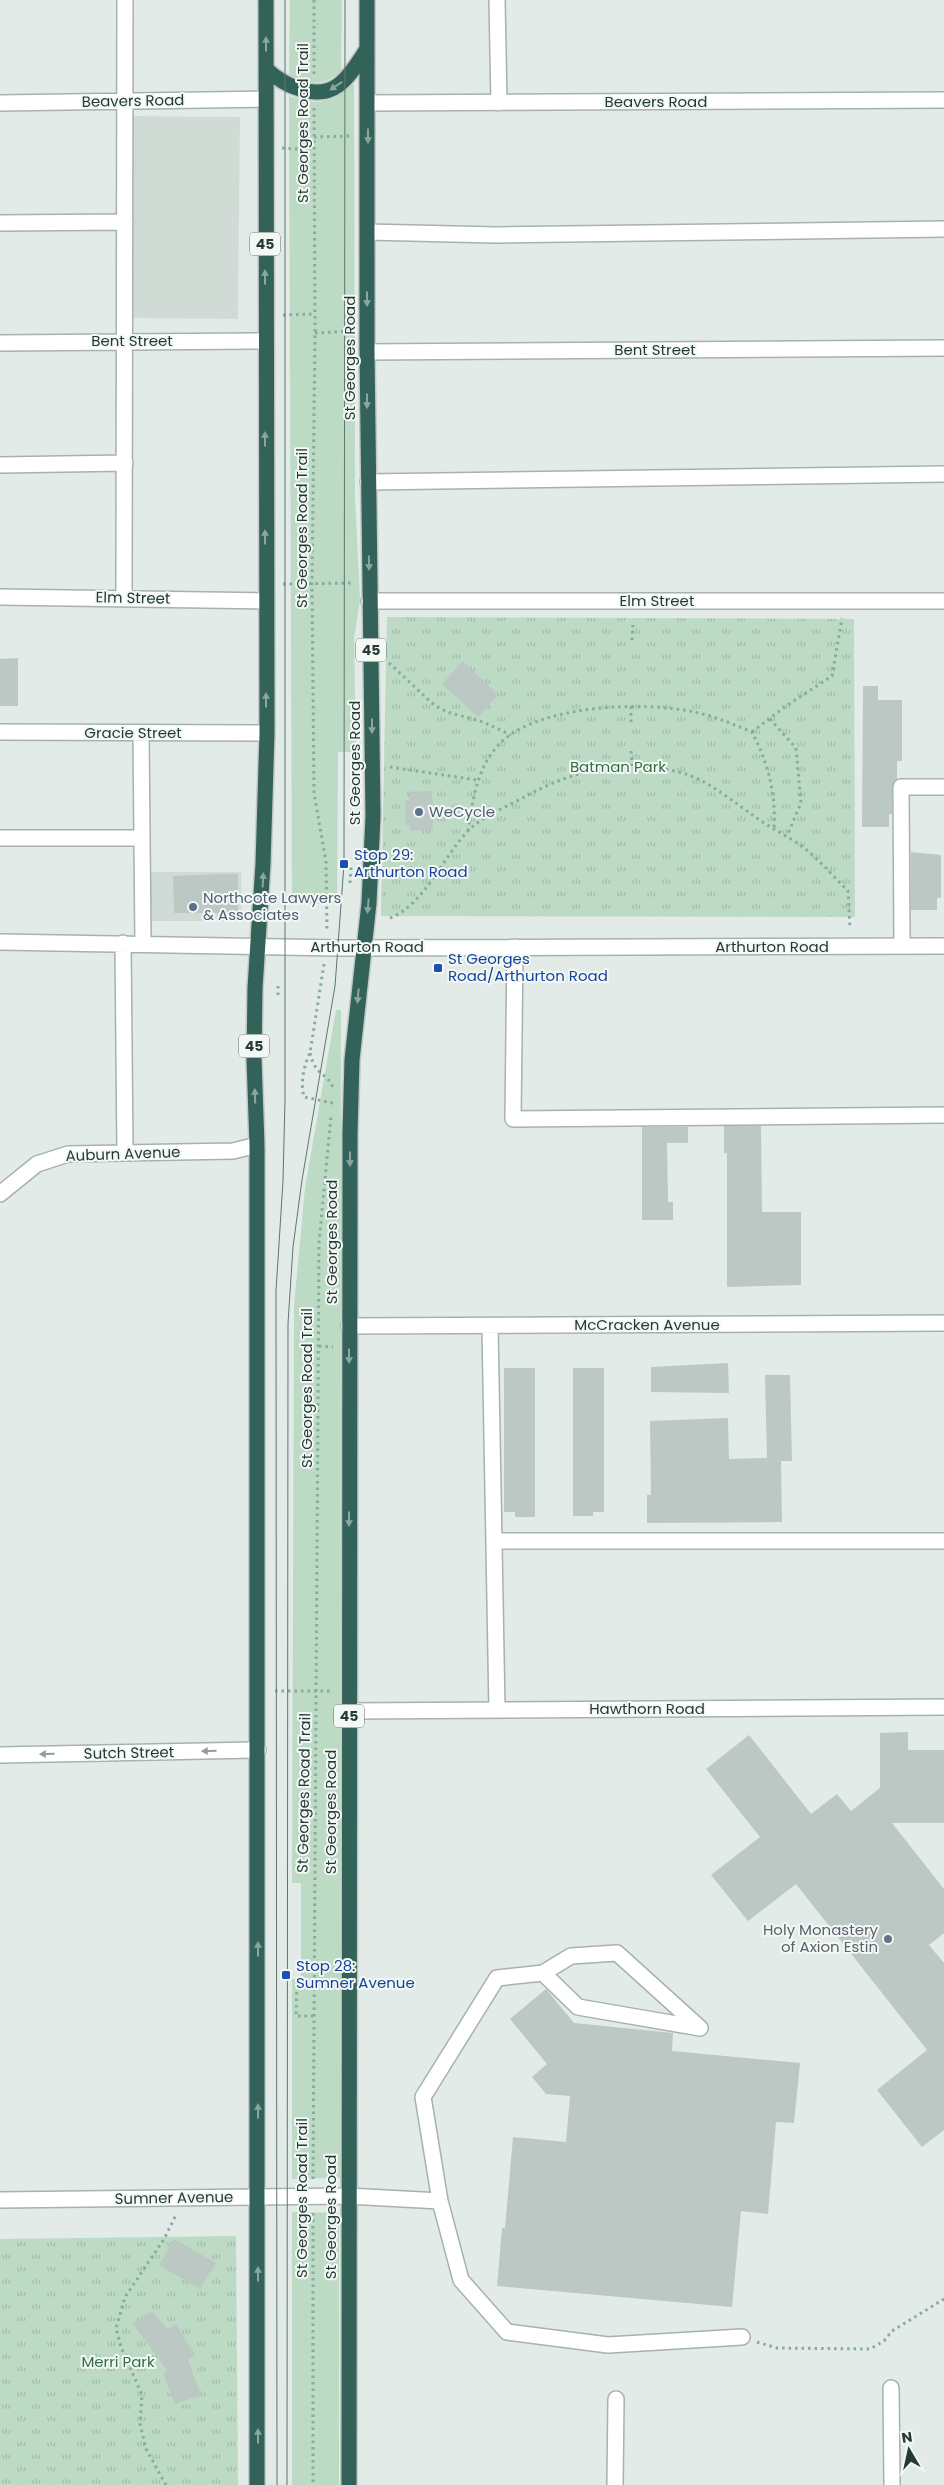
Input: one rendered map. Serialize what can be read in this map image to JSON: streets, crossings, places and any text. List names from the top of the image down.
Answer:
{
  "streets": {
    "highway": ["45", "St Georges Road"],
    "street": [
      "Beavers Road",
      "Bent Street",
      "Elm Street",
      "Gracie Street",
      "Arthurton Road",
      "Auburn Avenue",
      "McCracken Avenue",
      "Hawthorn Road",
      "Sutch Street",
      "Sumner Avenue"
    ],
    "path": ["St Georges Road Trail"]
  },
  "crossings": [
    ["Beavers Road", "45"],
    ["Beavers Road", "St Georges Road"],
    ["St Georges Road Trail", "Arthurton Road"],
    ["St Georges Road Trail", "Sumner Avenue"],
    ["45", "Bent Street"],
    ["45", "Elm Street"],
    ["45", "Gracie Street"],
    ["45", "Arthurton Road"],
    ["45", "Auburn Avenue"],
    ["45", "Sutch Street"],
    ["45", "Sumner Avenue"],
    ["Bent Street", "St Georges Road"],
    ["St Georges Road", "Elm Street"],
    ["St Georges Road", "Arthurton Road"],
    ["St Georges Road", "McCracken Avenue"],
    ["St Georges Road", "Hawthorn Road"],
    ["St Georges Road", "Sumner Avenue"]
  ],
  "one_way": ["Sutch Street"],
  "parks": ["Batman Park", "Merri Park"],
  "places": {
    "other": ["WeCycle", "Northcote Lawyers & Associates", "Holy Monastery of Axion Estin"],
    "transit": ["Stop 29: Arthurton Road", "St Georges Road/Arthurton Road", "Stop 28: Sumner Avenue"]
  },
  "north": "top"
}
